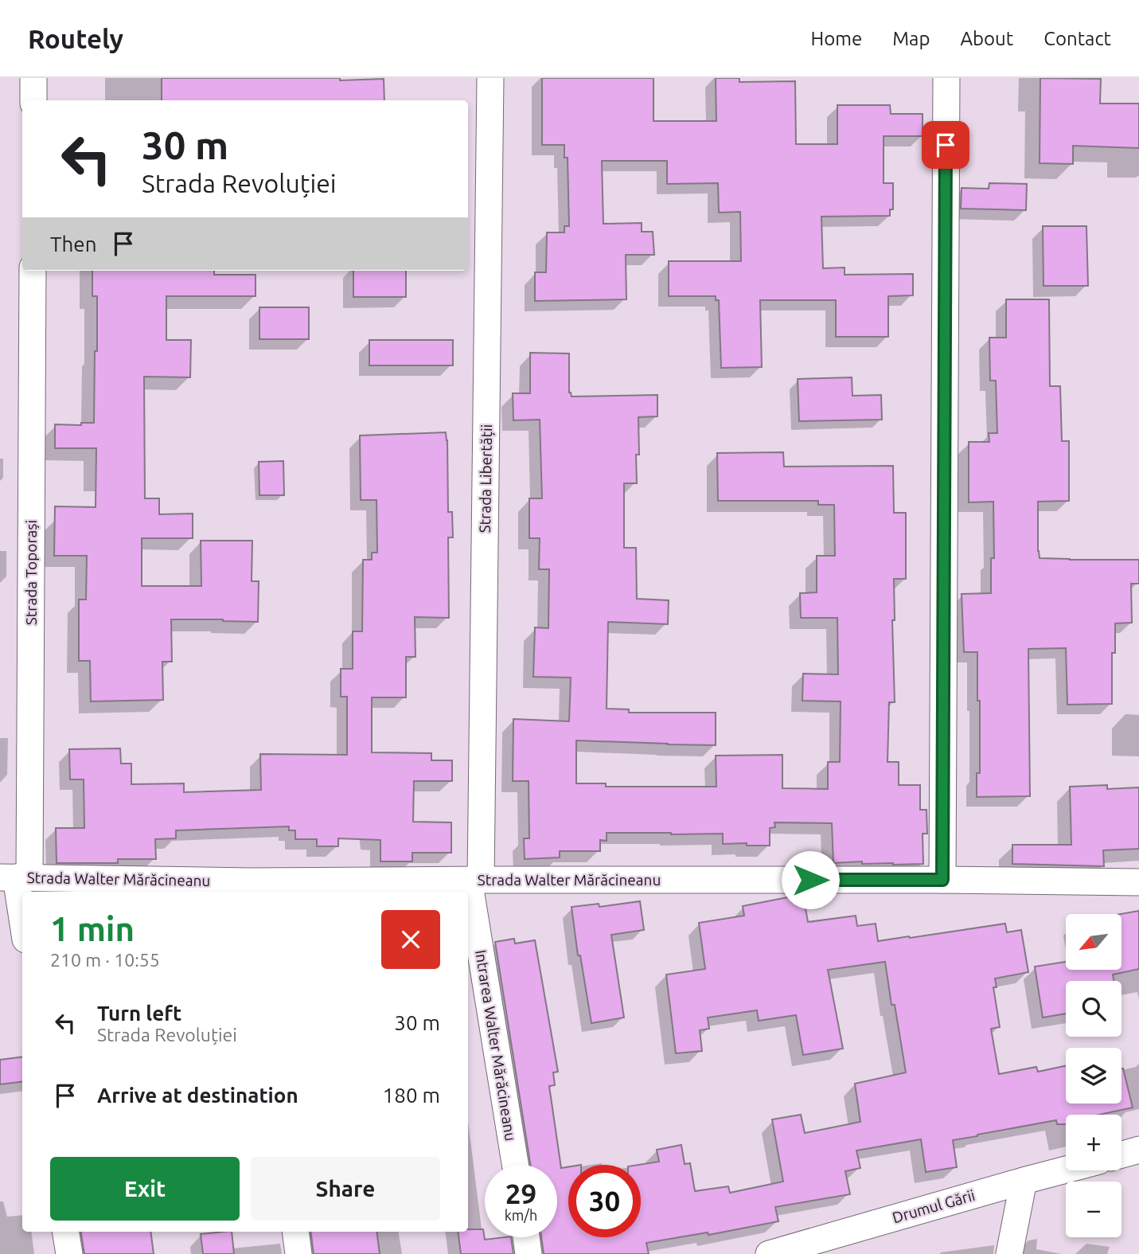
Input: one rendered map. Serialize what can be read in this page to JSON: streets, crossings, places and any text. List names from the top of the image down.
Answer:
{
  "streets": {
    "street": [
      "Strada Libertății",
      "Strada Toporași",
      "Strada Walter Mărăcineanu",
      "Intrarea Walter Mărăcineanu",
      "Drumul Gării"
    ]
  },
  "crossings": [
    ["Strada Libertății", "Strada Walter Mărăcineanu"],
    ["Strada Libertății", "Intrarea Walter Mărăcineanu"],
    ["Strada Toporași", "Strada Walter Mărăcineanu"],
    ["Strada Walter Mărăcineanu", "Intrarea Walter Mărăcineanu"]
  ],
  "north": "bottom left",
  "page": {
    "header": "Routely",
    "nav": [
      "Home",
      "Map",
      "About",
      "Contact"
    ],
    "turn": ["30 m", "Strada Revoluției"],
    "then": "Then",
    "heading": ["1 min", "210 m · 10:55"],
    "map_buttons": ["+", "−"],
    "list": [
      {
        "name": "Turn left",
        "note": "Strada Revoluției",
        "value": "30 m"
      },
      {
        "name": "Arrive at destination",
        "value": "180 m"
      }
    ],
    "buttons": ["Exit", "Share"],
    "speed": "29 km/h",
    "limit": "30"
  }
}
